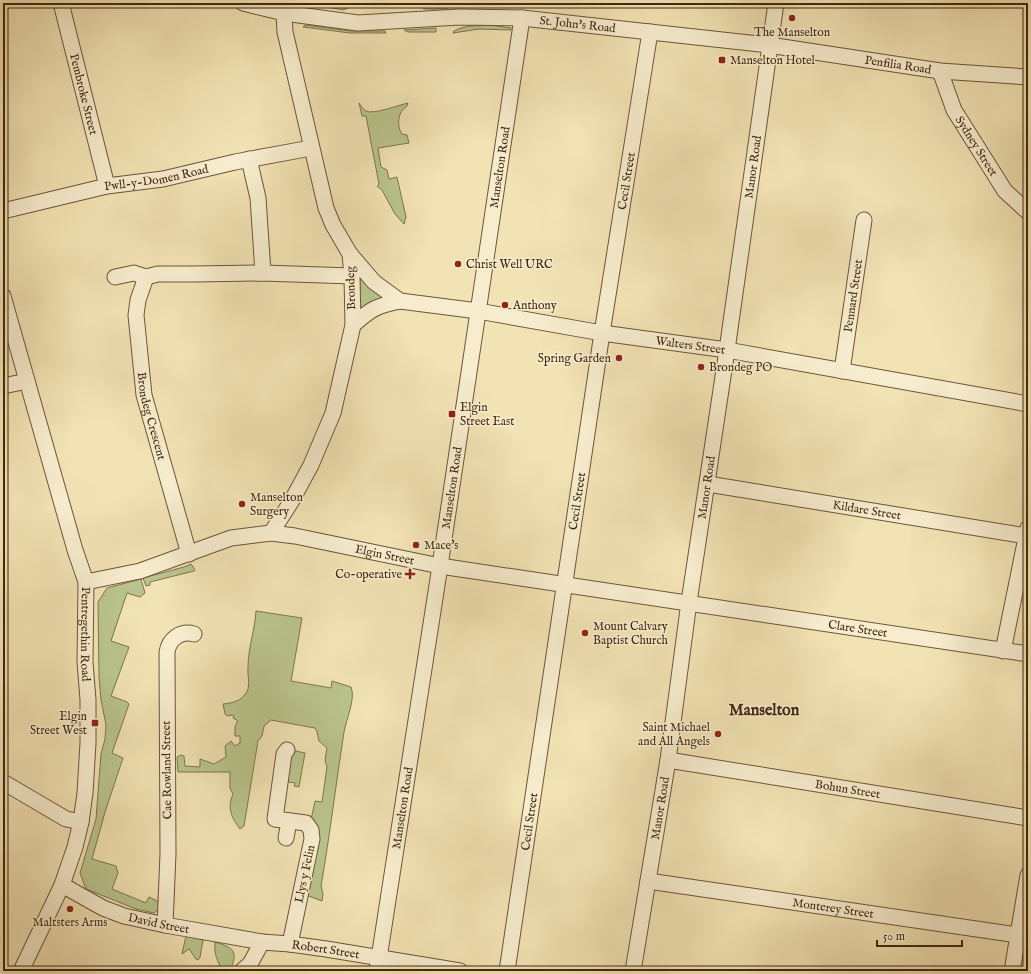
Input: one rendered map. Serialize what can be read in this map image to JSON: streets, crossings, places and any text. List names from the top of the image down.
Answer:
{
  "streets": {
    "street": [
      "St. John's Road",
      "Penfilia Road",
      "Pembroke Street",
      "Sydney Street",
      "Manor Road",
      "Manselton Road",
      "Pwll-y-Domen Road",
      "Cecil Street",
      "Brondeg",
      "Pennard Street",
      "Walters Street",
      "Brondeg Crescent",
      "Kildare Street",
      "Elgin Street",
      "Clare Street",
      "Pentregethin Road",
      "Cae Rowland Street",
      "Bohun Street",
      "Llys y Felin",
      "Monterey Street",
      "David Street",
      "Robert Street"
    ]
  },
  "crossings": [
    ["St. John's Road", "Penfilia Road"],
    ["St. John's Road", "Manor Road"],
    ["St. John's Road", "Manselton Road"],
    ["St. John's Road", "Cecil Street"],
    ["St. John's Road", "Brondeg"],
    ["Penfilia Road", "Sydney Street"],
    ["Penfilia Road", "Manor Road"],
    ["Pembroke Street", "Pwll-y-Domen Road"],
    ["Manor Road", "Walters Street"],
    ["Manor Road", "Kildare Street"],
    ["Manor Road", "Elgin Street"],
    ["Manor Road", "Clare Street"],
    ["Manor Road", "Bohun Street"],
    ["Manor Road", "Monterey Street"],
    ["Manselton Road", "Walters Street"],
    ["Manselton Road", "Elgin Street"],
    ["Manselton Road", "Robert Street"],
    ["Pwll-y-Domen Road", "Brondeg"],
    ["Cecil Street", "Walters Street"],
    ["Cecil Street", "Elgin Street"],
    ["Brondeg", "Walters Street"],
    ["Brondeg", "Elgin Street"],
    ["Pennard Street", "Walters Street"],
    ["Brondeg Crescent", "Elgin Street"],
    ["Elgin Street", "Clare Street"],
    ["Elgin Street", "Pentregethin Road"],
    ["Pentregethin Road", "David Street"],
    ["Cae Rowland Street", "David Street"],
    ["Llys y Felin", "Robert Street"],
    ["David Street", "Robert Street"]
  ],
  "districts": ["Manselton"],
  "places": {
    "other": [
      "The Manselton",
      "Christ Well URC",
      "Anthony",
      "Spring Garden",
      "Brondeg PO",
      "Manselton Surgery",
      "Mace's",
      "Mount Calvary Baptist Church",
      "Saint Michael and All Angels",
      "Maltsters Arms"
    ],
    "transit": ["Manselton Hotel", "Elgin Street East", "Elgin Street West"],
    "health": ["Co-operative"]
  },
  "scale_bar": "50 m"
}
